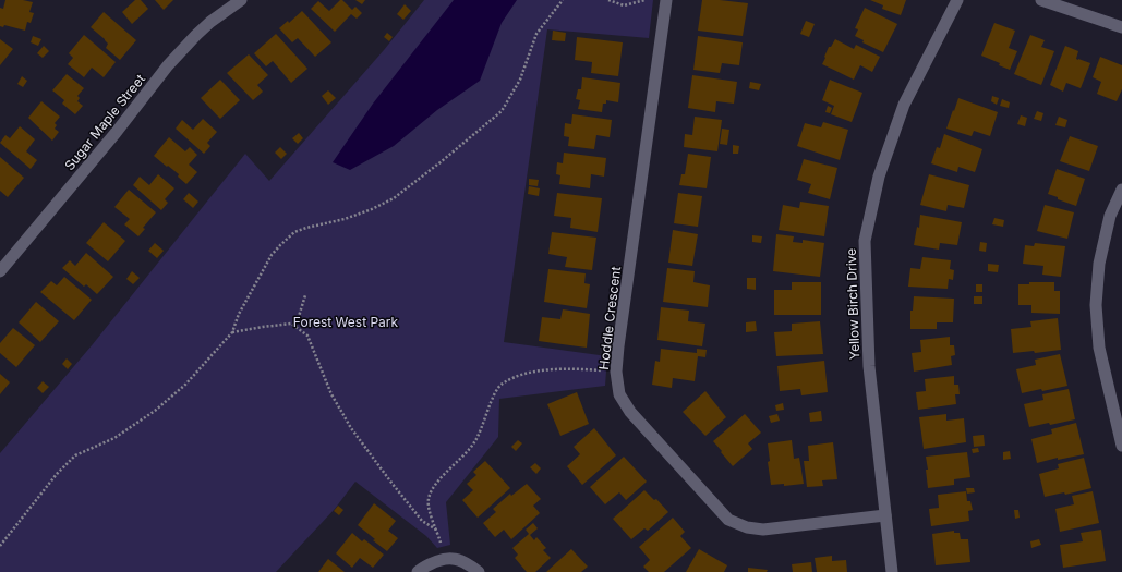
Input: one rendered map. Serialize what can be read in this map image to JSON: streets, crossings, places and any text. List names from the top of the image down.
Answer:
{
  "streets": {
    "street": ["Sugar Maple Street", "Yellow Birch Drive", "Hoddle Crescent"]
  },
  "crossings": [
    ["Yellow Birch Drive", "Hoddle Crescent"]
  ],
  "parks": ["Forest West Park"]
}
